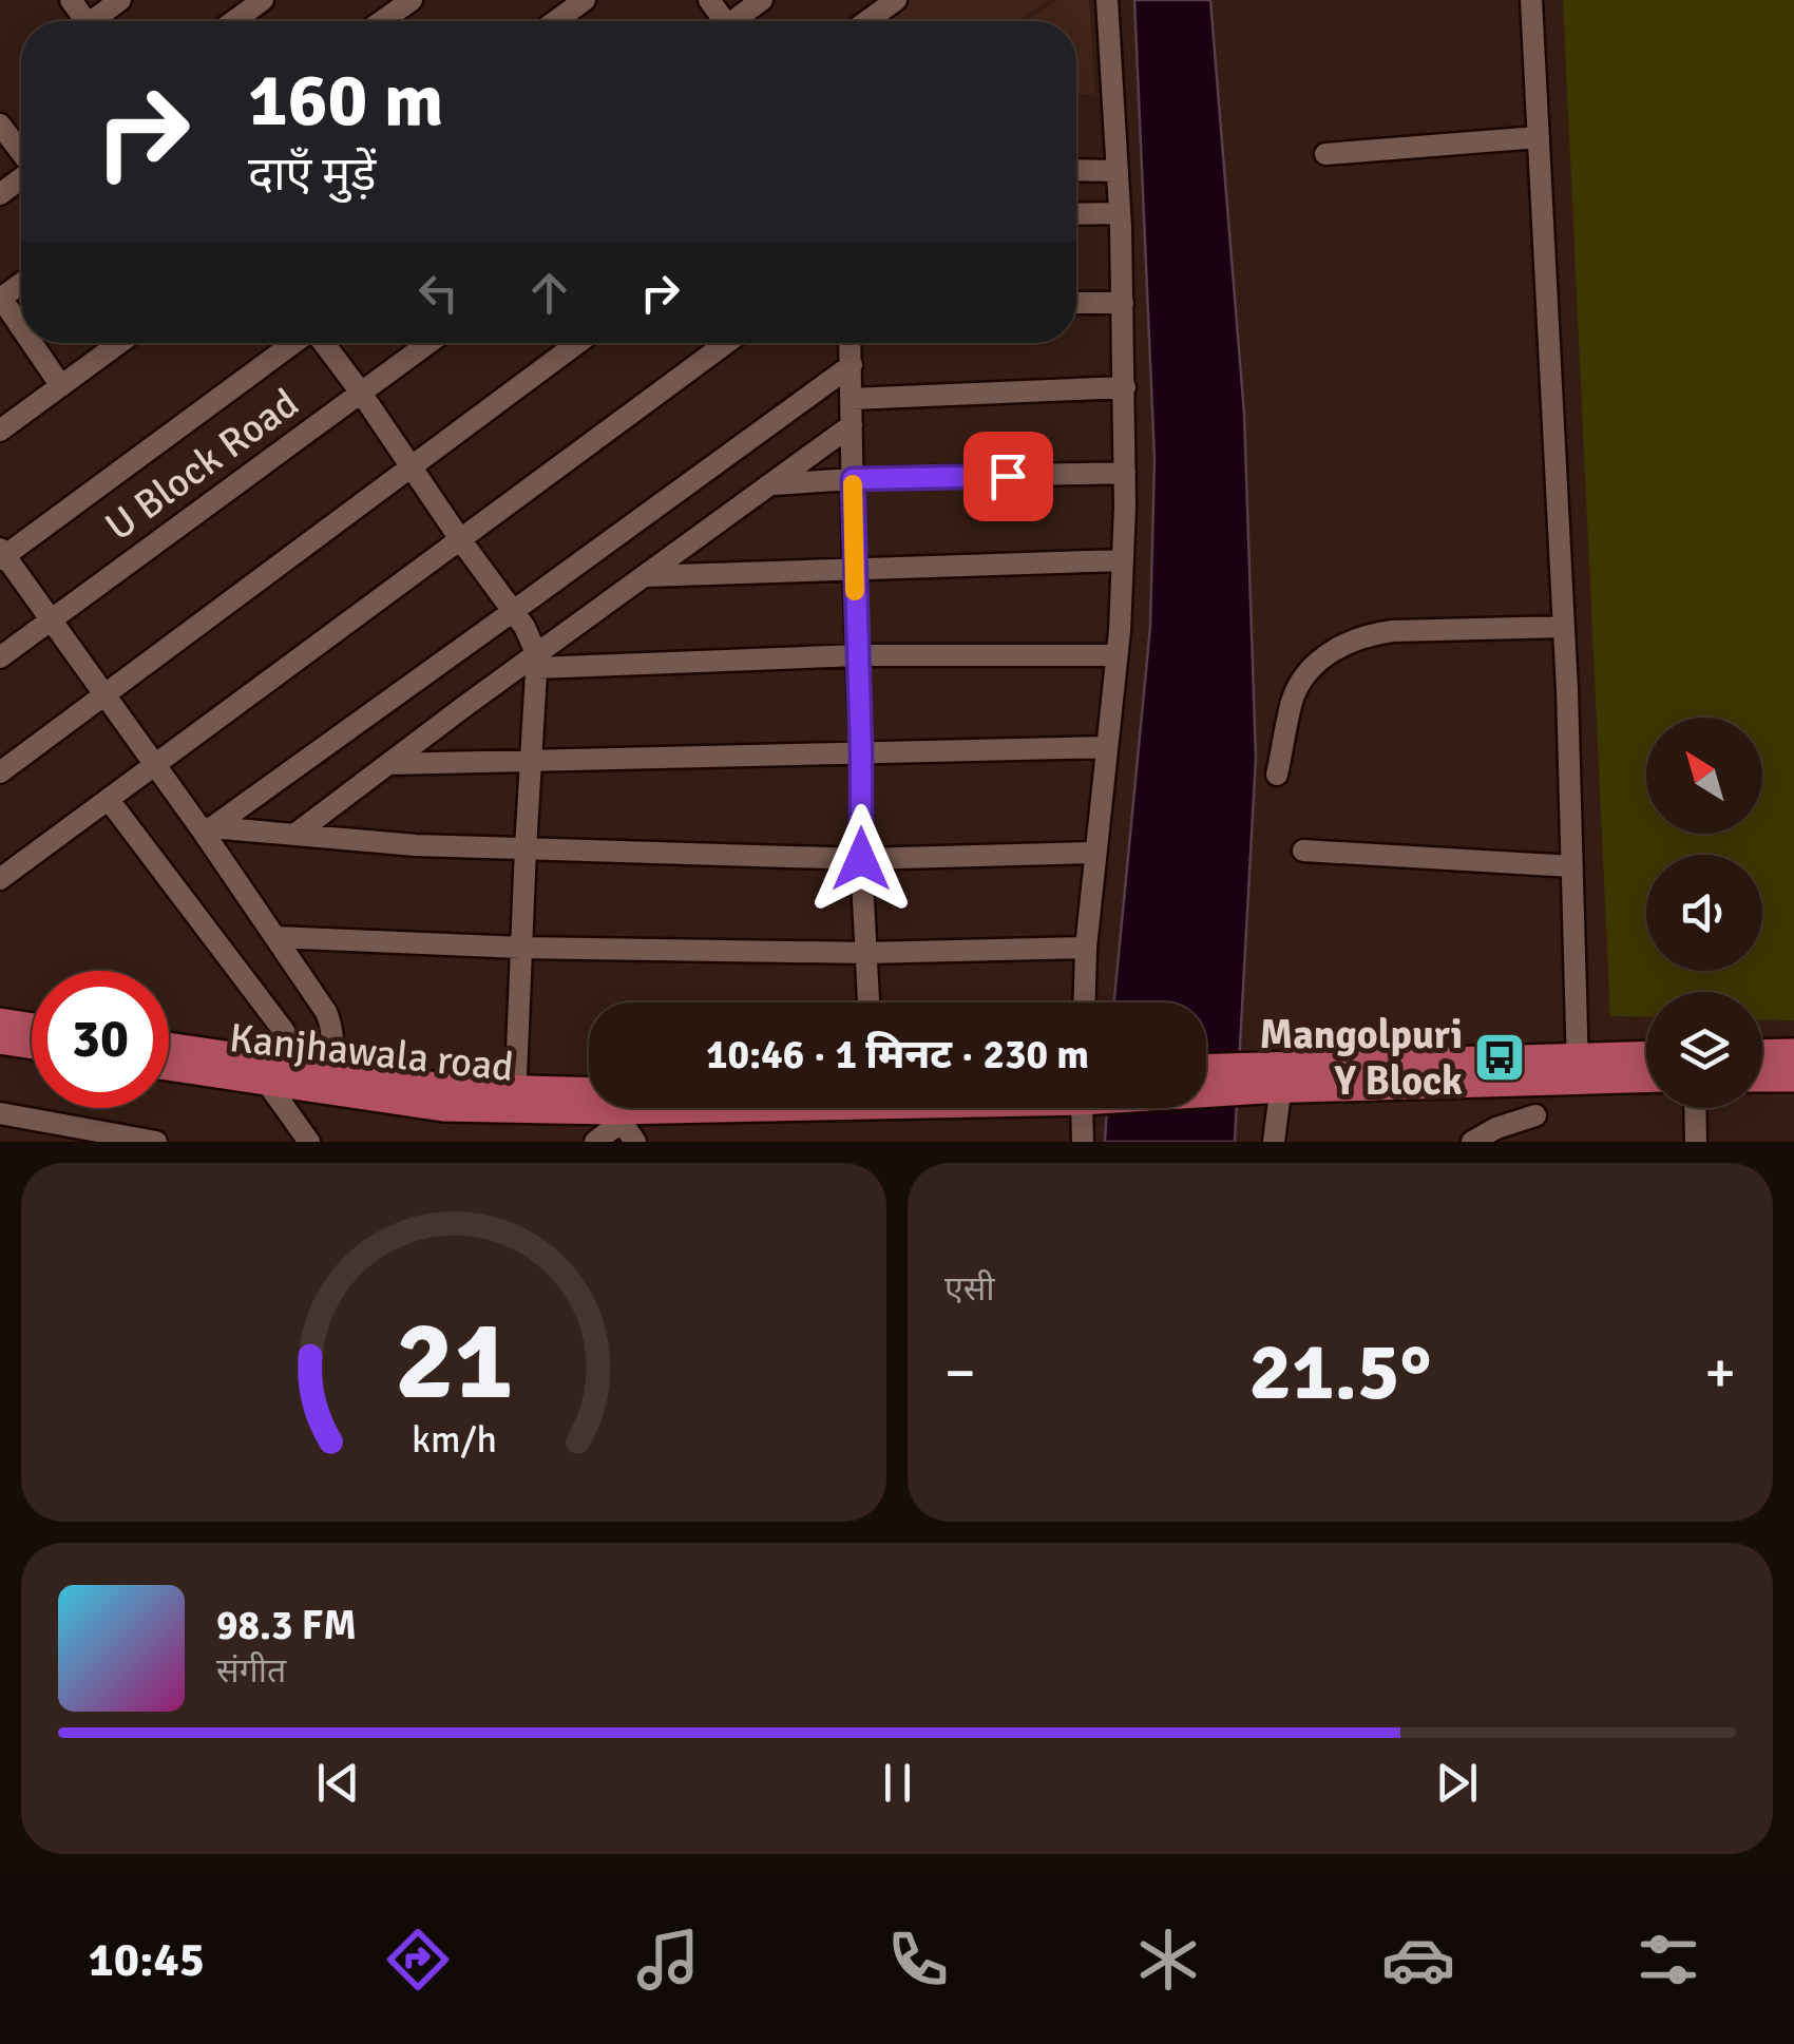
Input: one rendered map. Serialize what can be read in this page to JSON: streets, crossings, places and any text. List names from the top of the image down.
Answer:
{
  "streets": {
    "main road": ["Kanjhawala road"],
    "street": ["U Block Road"]
  },
  "places": {
    "bus stop": ["Mangolpuri Y Block"]
  },
  "north": "top left",
  "page": {
    "turn": ["160 m", "दाएँ मुड़ें"],
    "limit": "30",
    "trip": "10:46 · 1 मिनट · 230 m",
    "tile": "एसी",
    "heat": ["−", "21.5°", "+"],
    "song": ["98.3 FM", "संगीत"],
    "tabs": "10:45",
    "gauge": ["21", "km/h"]
  }
}
